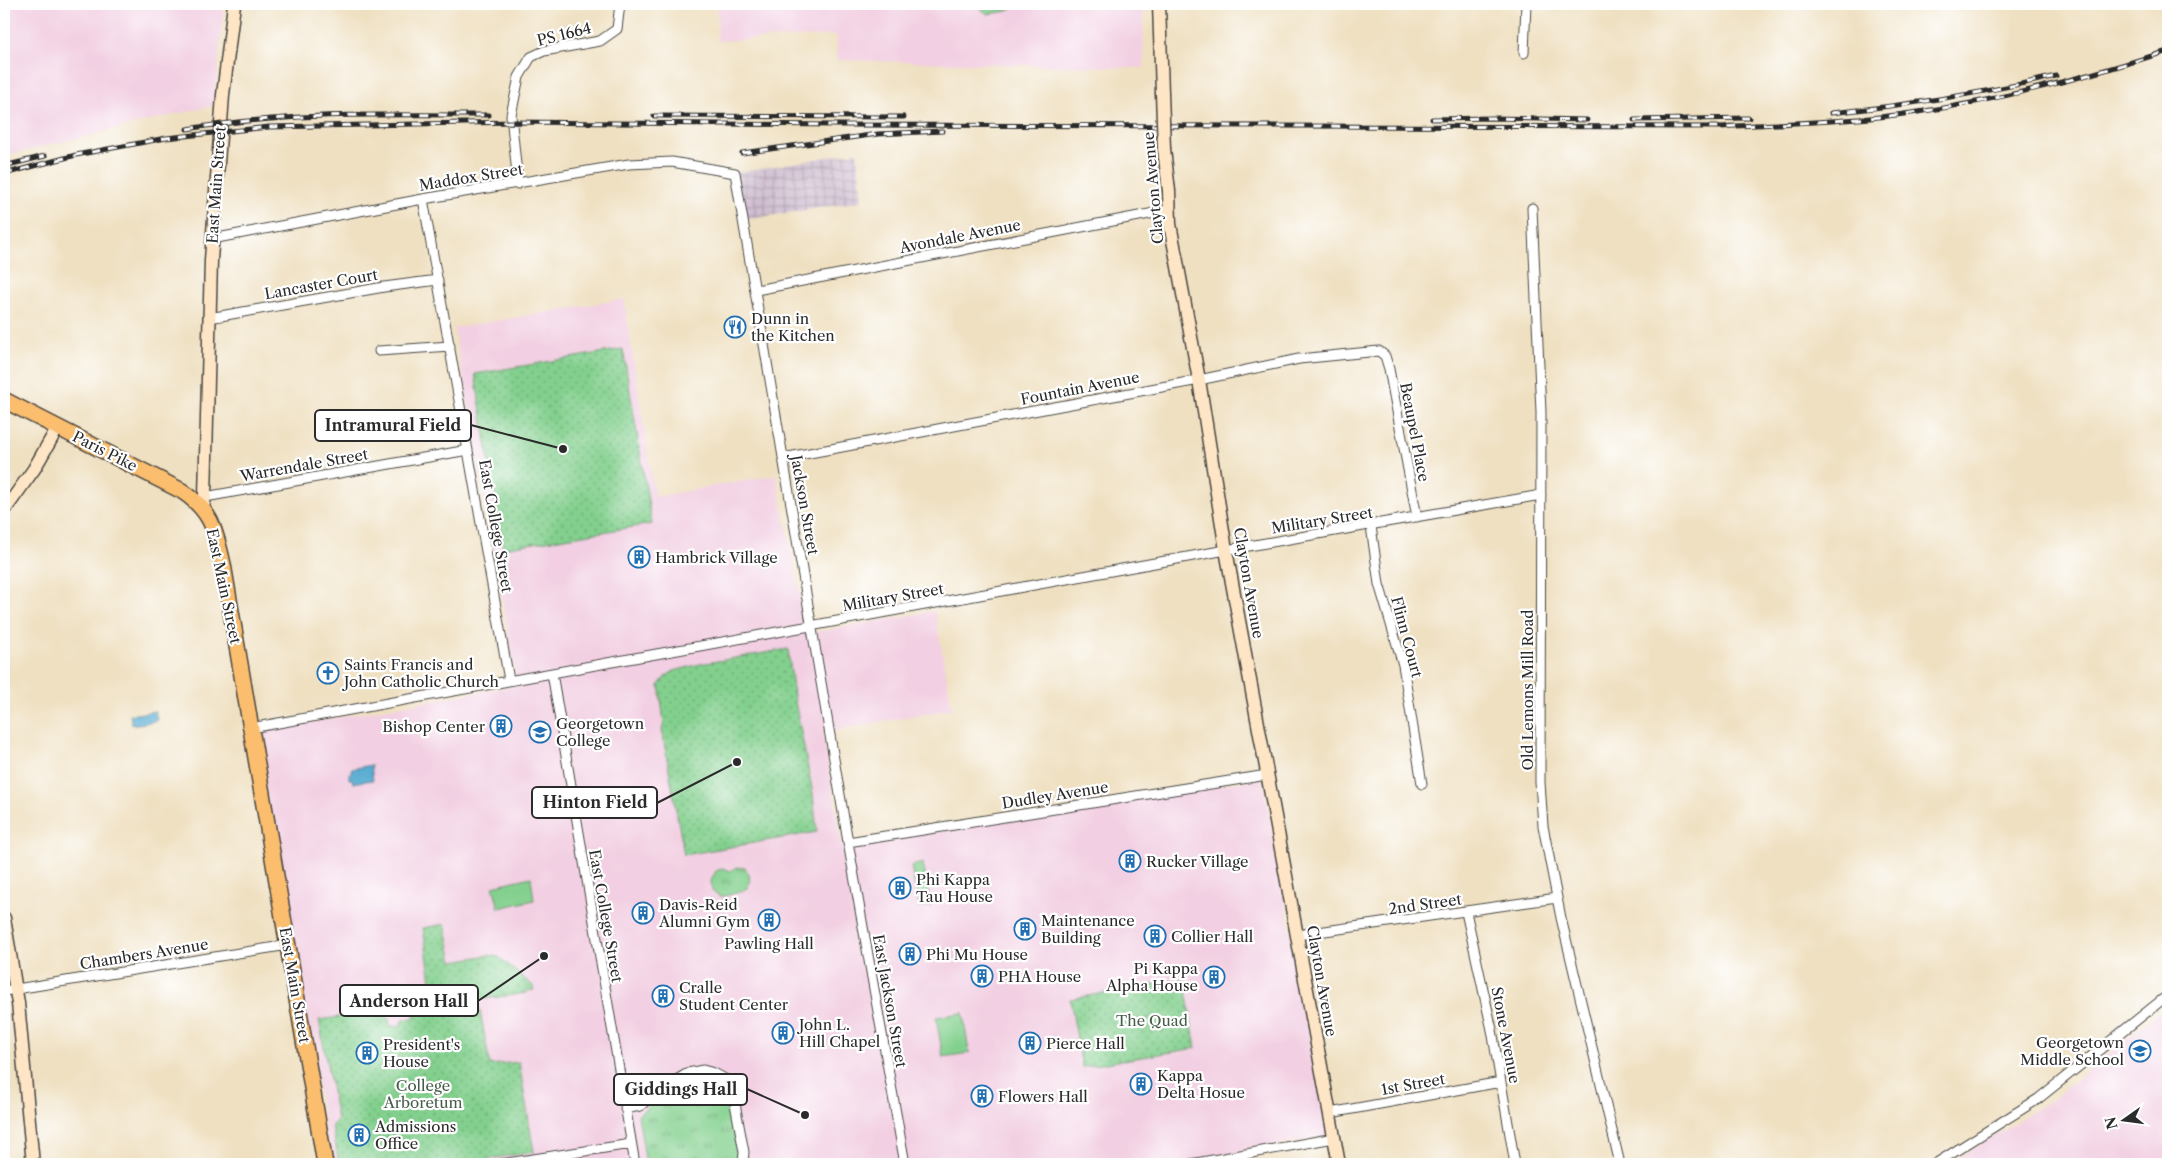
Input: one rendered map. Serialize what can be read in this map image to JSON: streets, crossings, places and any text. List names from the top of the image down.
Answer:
{
  "streets": {
    "main road": ["East Main Street", "Paris Pike"],
    "street": [
      "PS 1664",
      "Maddox Street",
      "Clayton Avenue",
      "Avondale Avenue",
      "Lancaster Court",
      "Fountain Avenue",
      "Beaupel Place",
      "Warrendale Street",
      "Jackson Street",
      "Military Street",
      "East College Street",
      "Flinn Court",
      "Old Lemons Mill Road",
      "Dudley Avenue",
      "2nd Street",
      "Chambers Avenue",
      "East Jackson Street",
      "Stone Avenue",
      "1st Street"
    ]
  },
  "crossings": [
    ["PS 1664", "Maddox Street"],
    ["Maddox Street", "East Main Street"],
    ["Maddox Street", "Jackson Street"],
    ["Maddox Street", "East College Street"],
    ["East Main Street", "Lancaster Court"],
    ["East Main Street", "Paris Pike"],
    ["East Main Street", "Warrendale Street"],
    ["East Main Street", "Military Street"],
    ["East Main Street", "Chambers Avenue"],
    ["Clayton Avenue", "Avondale Avenue"],
    ["Clayton Avenue", "Fountain Avenue"],
    ["Clayton Avenue", "Military Street"],
    ["Clayton Avenue", "Dudley Avenue"],
    ["Clayton Avenue", "2nd Street"],
    ["Clayton Avenue", "1st Street"],
    ["Avondale Avenue", "Jackson Street"],
    ["Lancaster Court", "East College Street"],
    ["Fountain Avenue", "Beaupel Place"],
    ["Fountain Avenue", "Jackson Street"],
    ["Beaupel Place", "Military Street"],
    ["Paris Pike", "Warrendale Street"],
    ["Warrendale Street", "East College Street"],
    ["Jackson Street", "Military Street"],
    ["Jackson Street", "Dudley Avenue"],
    ["Jackson Street", "East Jackson Street"],
    ["Military Street", "East College Street"],
    ["Military Street", "Flinn Court"],
    ["Military Street", "Old Lemons Mill Road"],
    ["Old Lemons Mill Road", "2nd Street"],
    ["Dudley Avenue", "East Jackson Street"],
    ["2nd Street", "Stone Avenue"],
    ["Stone Avenue", "1st Street"]
  ],
  "parks": ["The Quad", "College Arboretum"],
  "places": {
    "restaurant": ["Dunn in the Kitchen"],
    "other": [
      "Intramural Field",
      "Hinton Field",
      "Anderson Hall",
      "Giddings Hall"
    ],
    "building": [
      "Hambrick Village",
      "Bishop Center",
      "Rucker Village",
      "Phi Kappa Tau House",
      "Davis-Reid Alumni Gym",
      "Pawling Hall",
      "Maintenance Building",
      "Collier Hall",
      "Phi Mu House",
      "PHA House",
      "Pi Kappa Alpha House",
      "Cralle Student Center",
      "John L. Hill Chapel",
      "Pierce Hall",
      "President's House",
      "Kappa Delta Hosue",
      "Flowers Hall",
      "Admissions Office"
    ],
    "church": ["Saints Francis and John Catholic Church"],
    "school or university": ["Georgetown College", "Georgetown Middle School"]
  },
  "north": "left"
}
